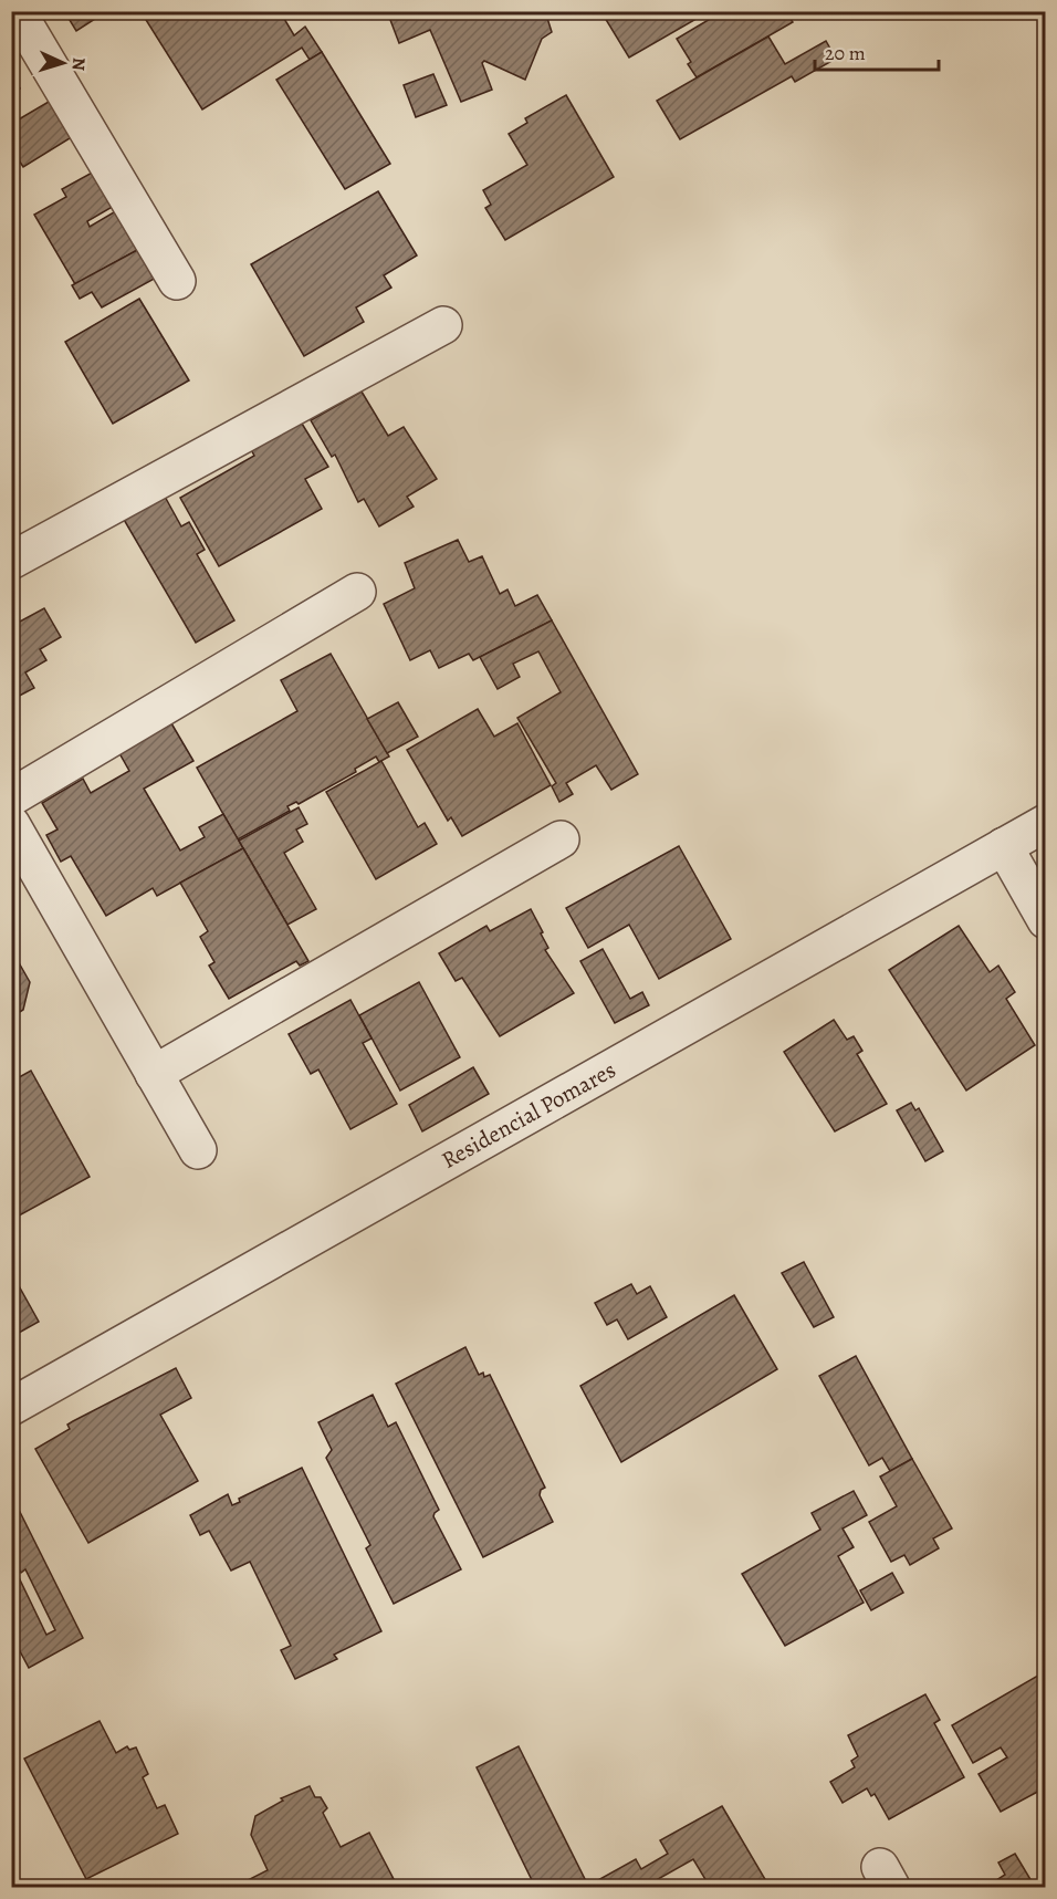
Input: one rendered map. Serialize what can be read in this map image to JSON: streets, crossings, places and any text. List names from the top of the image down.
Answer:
{
  "streets": {
    "street": ["Residencial Pomares"]
  },
  "scale_bar": "20 m",
  "north": "right"
}
